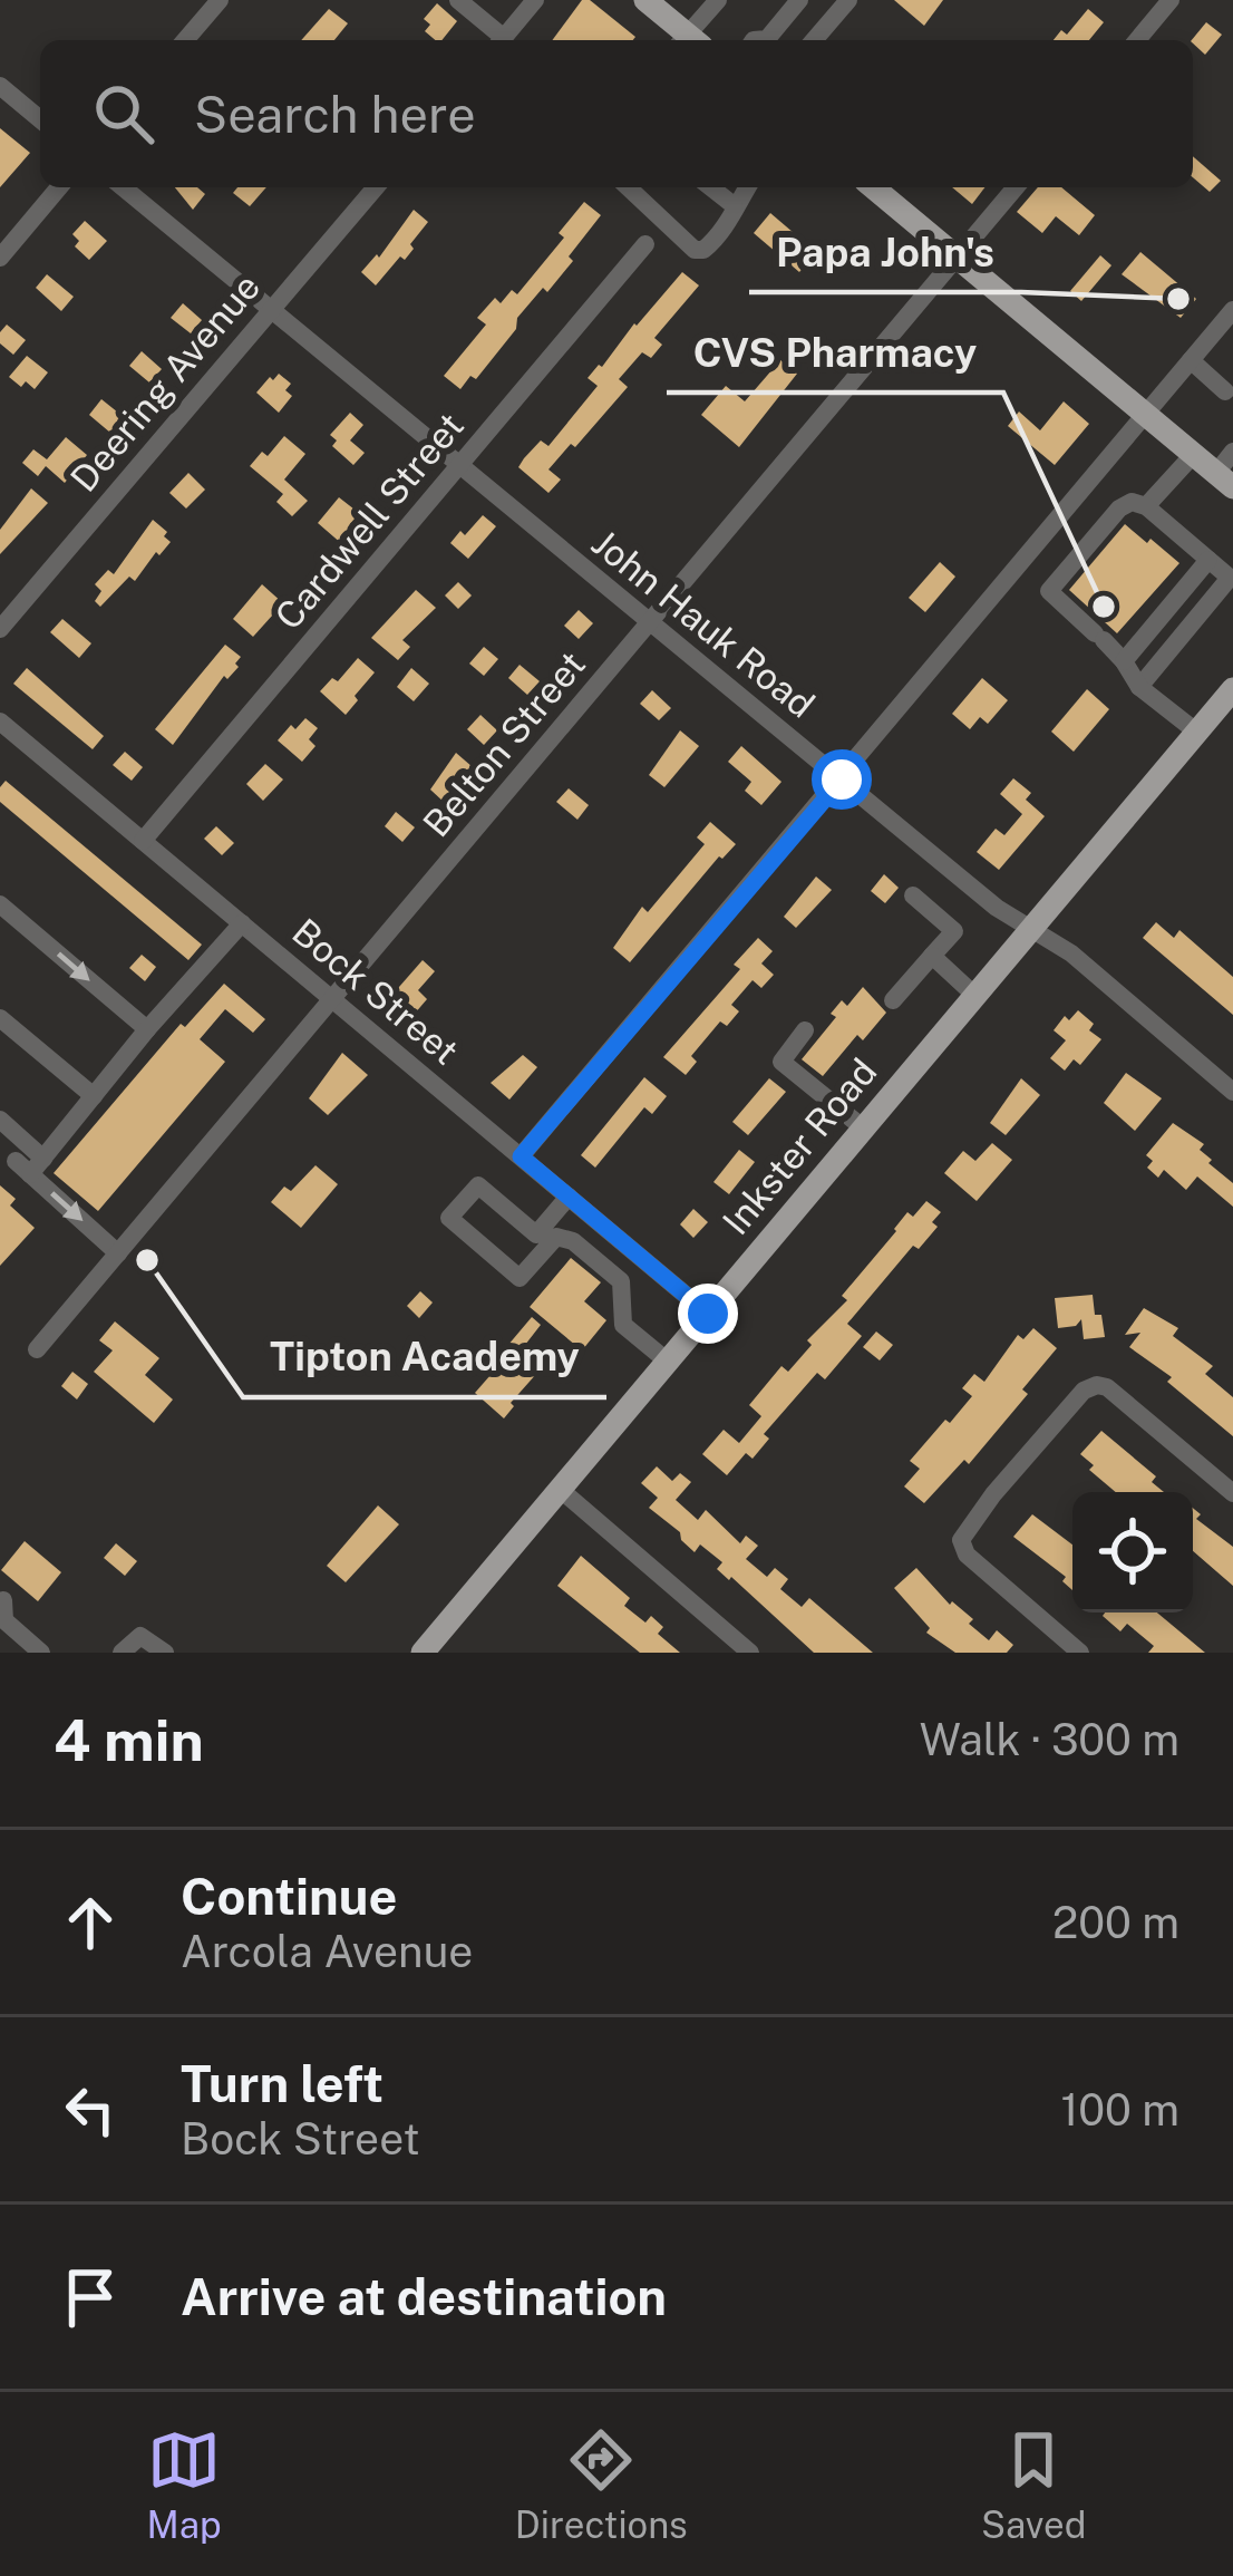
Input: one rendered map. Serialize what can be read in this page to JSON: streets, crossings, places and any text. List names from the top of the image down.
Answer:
{
  "streets": {
    "main road": ["Inkster Road"],
    "street": [
      "Deering Avenue",
      "Cardwell Street",
      "John Hauk Road",
      "Belton Street",
      "Bock Street"
    ]
  },
  "crossings": [
    ["Deering Avenue", "John Hauk Road"],
    ["Cardwell Street", "John Hauk Road"],
    ["Cardwell Street", "Bock Street"],
    ["John Hauk Road", "Belton Street"],
    ["John Hauk Road", "Inkster Road"],
    ["Belton Street", "Bock Street"],
    ["Bock Street", "Inkster Road"]
  ],
  "places": ["Papa John's", "CVS Pharmacy", "Tipton Academy"],
  "page": {
    "search": "Search here",
    "heading": ["4 min", "Walk · 300 m"],
    "list": [
      ["Continue", "Arcola Avenue", "200 m"],
      ["Turn left", "Bock Street", "100 m"],
      "Arrive at destination"
    ],
    "nav": ["Map", "Directions", "Saved"]
  }
}
